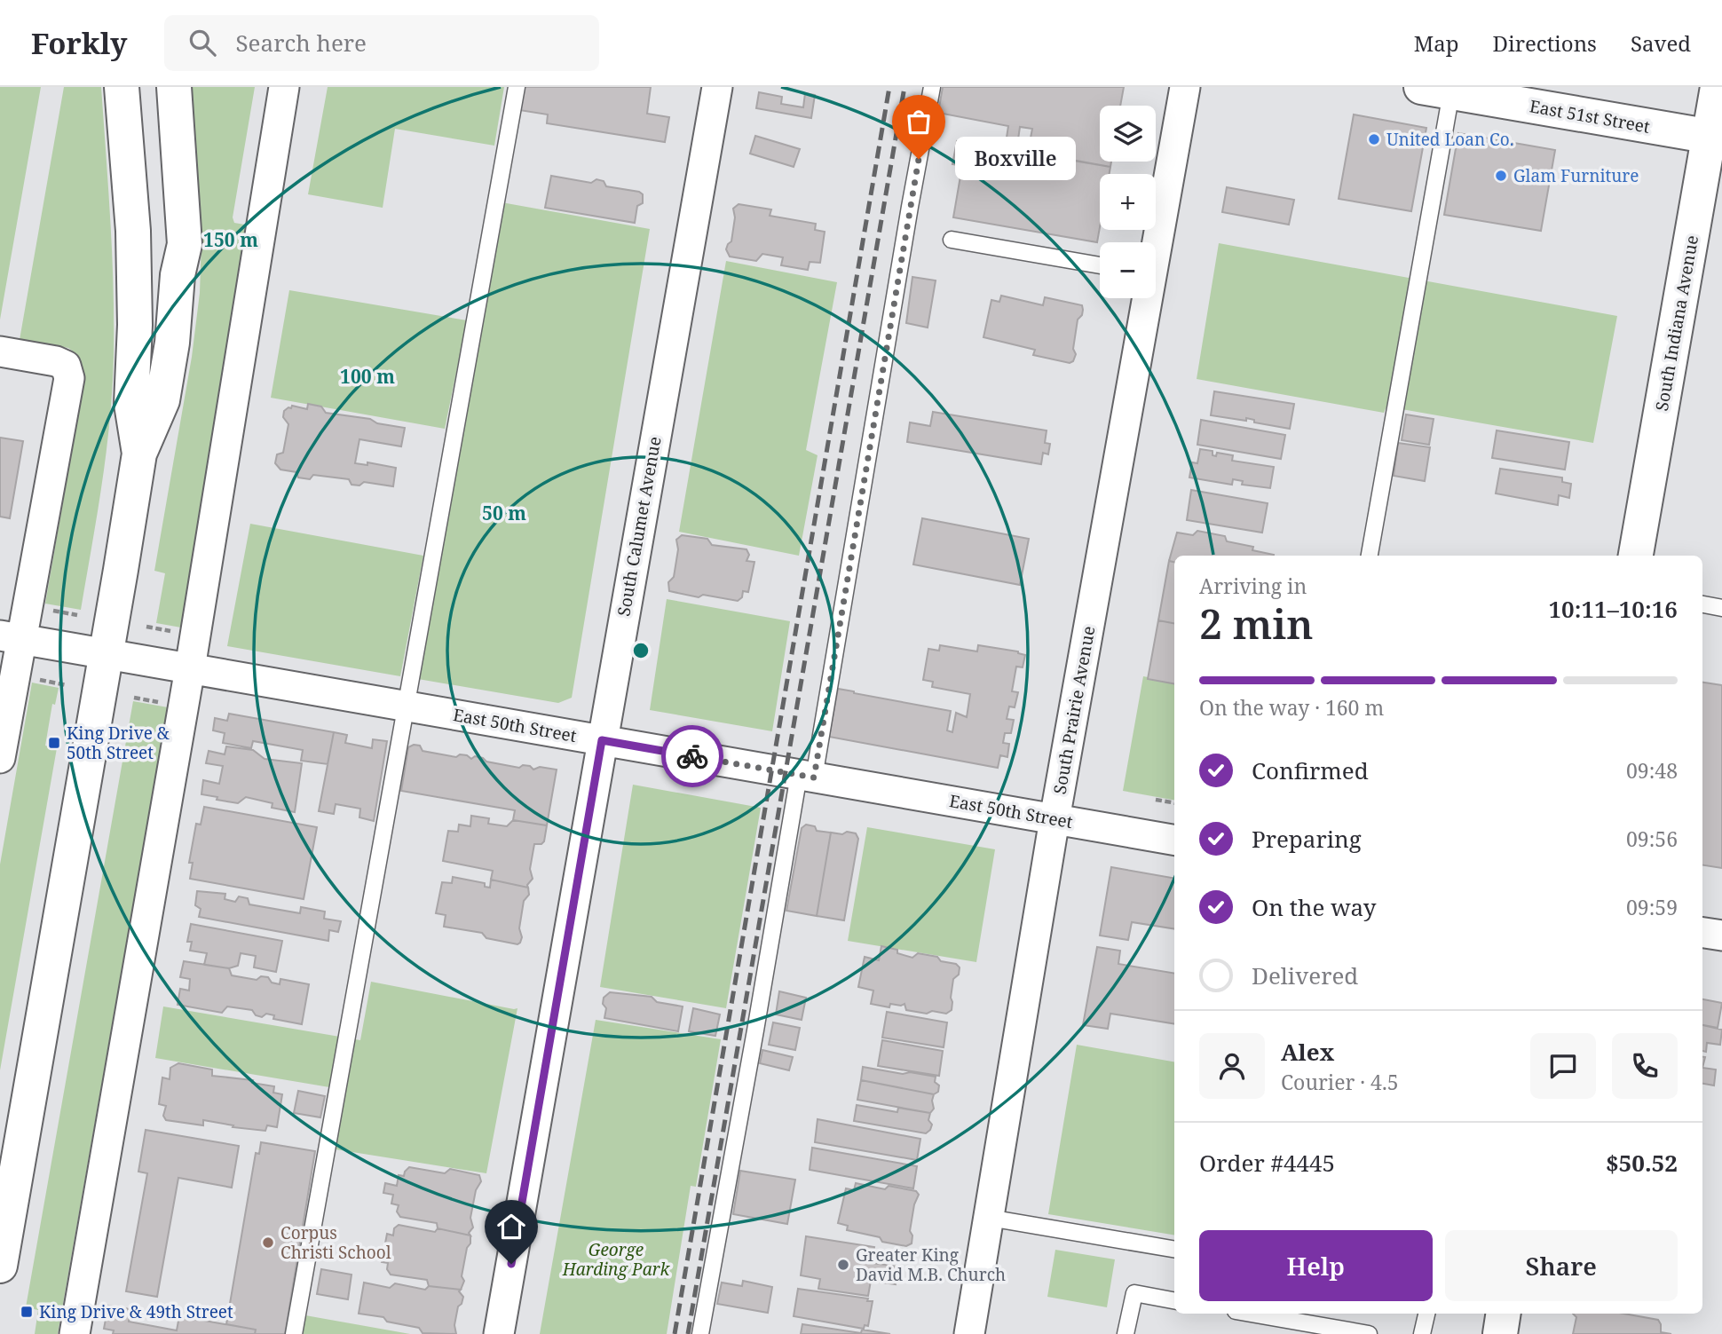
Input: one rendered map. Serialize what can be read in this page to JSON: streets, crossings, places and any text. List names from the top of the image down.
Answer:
{
  "streets": {
    "street": [
      "East 51st Street",
      "South Indiana Avenue",
      "South Calumet Avenue",
      "South Prairie Avenue",
      "East 50th Street"
    ]
  },
  "crossings": [
    ["East 51st Street", "South Indiana Avenue"],
    ["South Calumet Avenue", "East 50th Street"],
    ["South Prairie Avenue", "East 50th Street"]
  ],
  "parks": ["George Harding Park"],
  "places": {
    "other": [
      "United Loan Co.",
      "Boxville",
      "Glam Furniture",
      "Corpus Christi School",
      "Greater King David M.B. Church"
    ],
    "transit": ["King Drive & 50th Street", "King Drive & 49th Street"]
  },
  "page": {
    "header": "Forkly",
    "search": "Search here",
    "nav": ["Map", "Directions", "Saved"],
    "map_buttons": ["+", "−"],
    "bubble": "Boxville",
    "heading": ["2 min", "Arriving in", "10:11–10:16"],
    "panel": [
      "Alex",
      "Courier · 4.5",
      "Order #4445",
      "$50.52"
    ],
    "bar": "On the way · 160 m",
    "list": [
      ["Confirmed", "09:48"],
      ["Preparing", "09:56"],
      ["On the way", "09:59"],
      "Delivered"
    ],
    "buttons": ["Help", "Share"]
  },
  "rings": ["150 m", "100 m", "50 m"]
}
